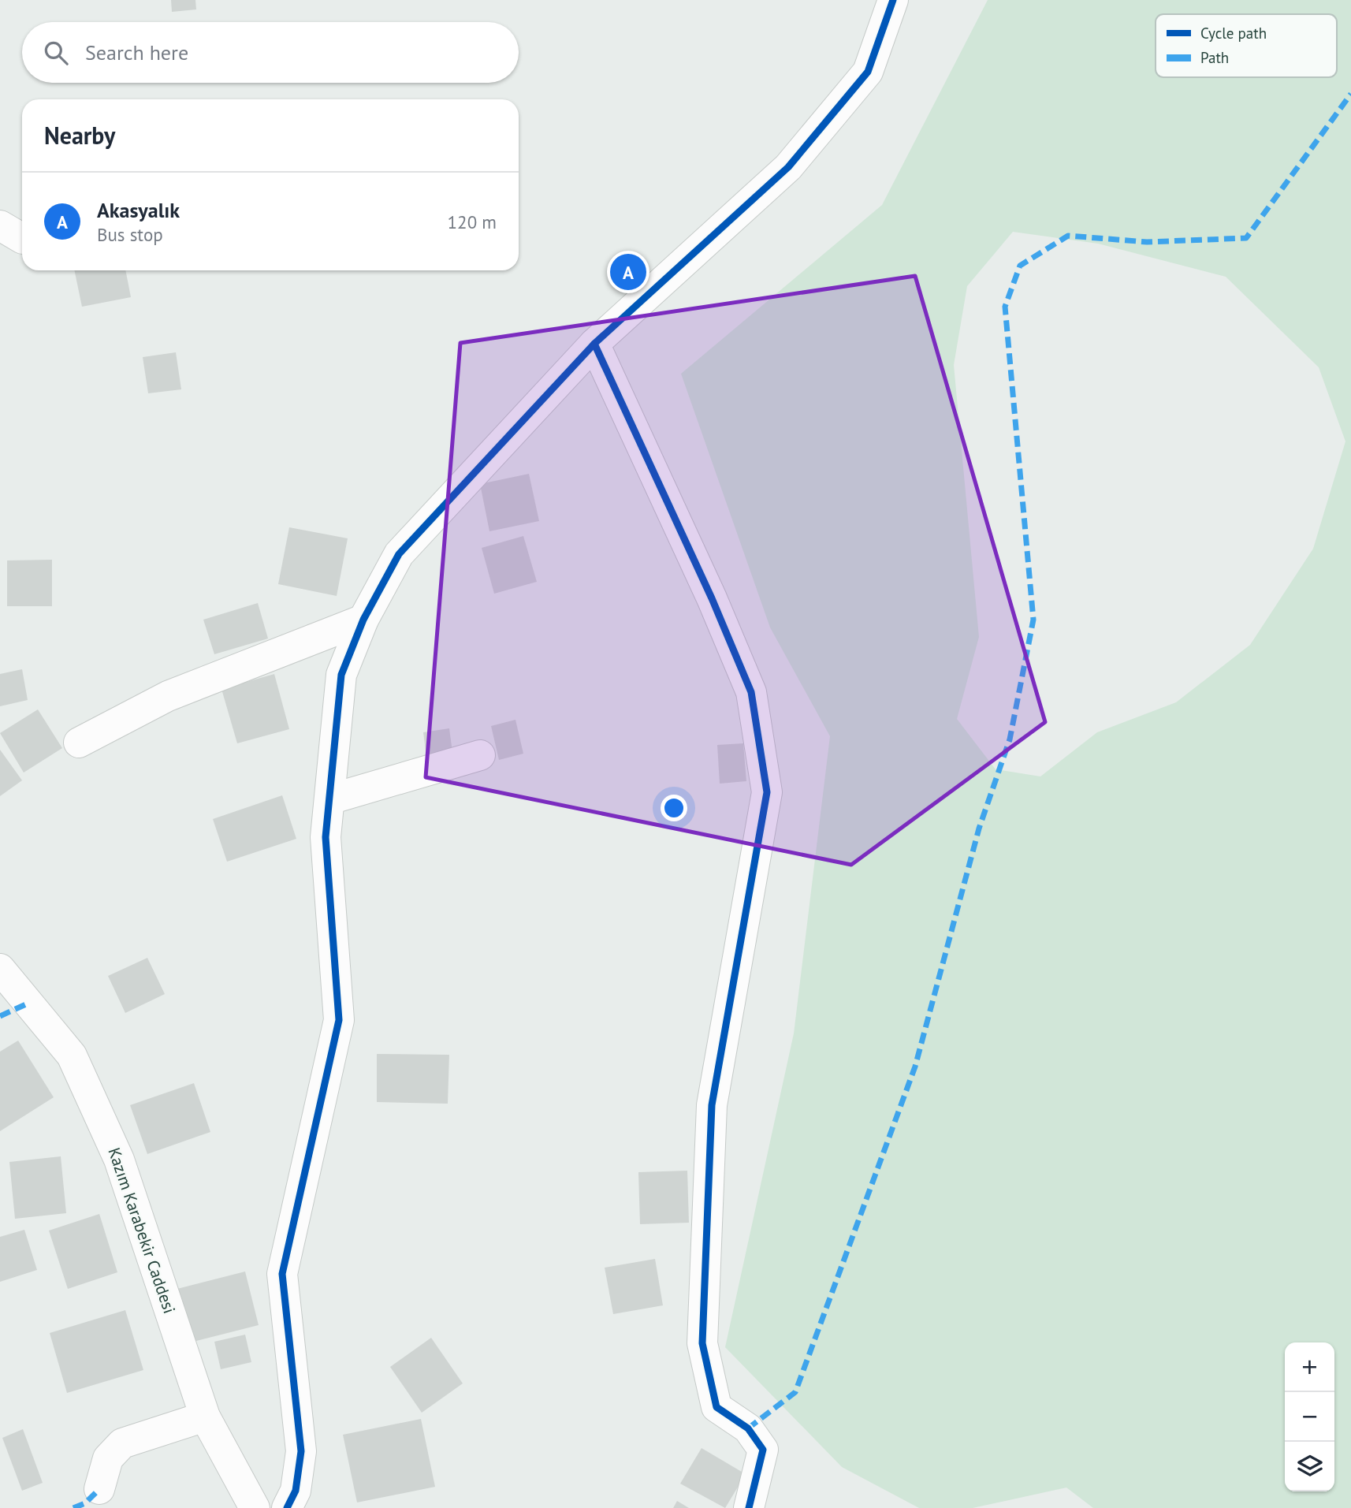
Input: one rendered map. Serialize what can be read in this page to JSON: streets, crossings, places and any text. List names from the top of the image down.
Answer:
{
  "streets": {
    "street": ["Kazım Karabekir Caddesi"]
  },
  "legend": ["Cycle path", "Path"],
  "page": {
    "search": "Search here",
    "heading": "Nearby",
    "list": [
      {
        "mark": "A",
        "name": "Akasyalık",
        "note": "Bus stop",
        "value": "120 m"
      }
    ],
    "pins": "A",
    "map_buttons": ["+", "−"]
  }
}
